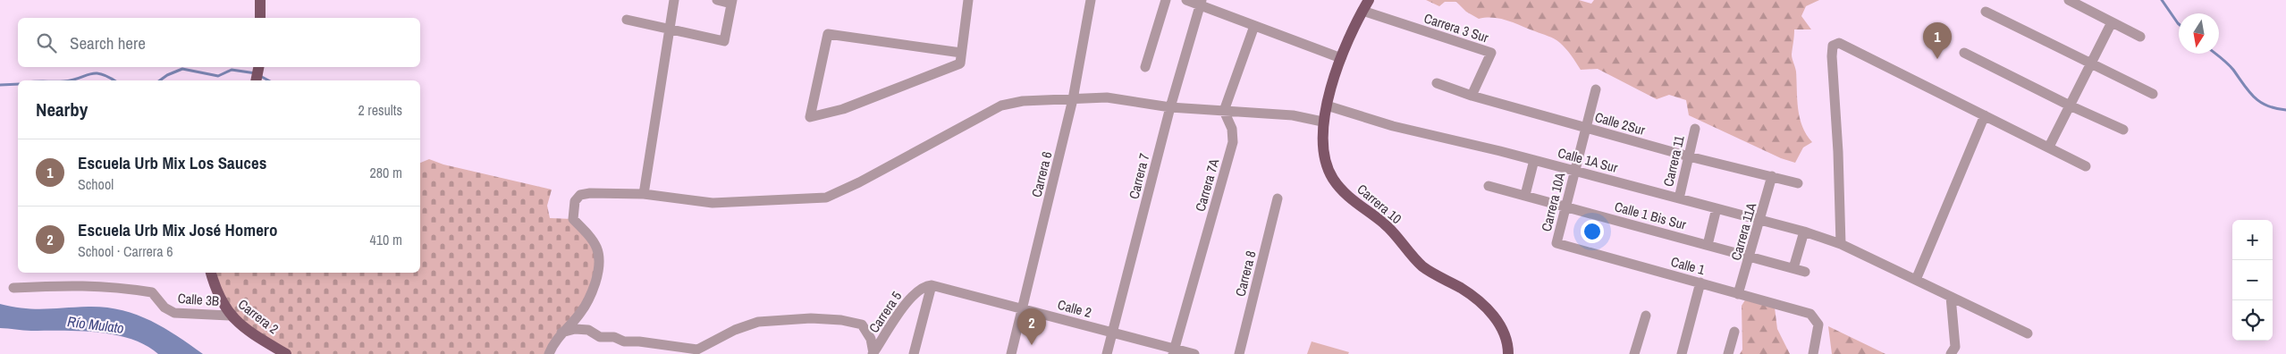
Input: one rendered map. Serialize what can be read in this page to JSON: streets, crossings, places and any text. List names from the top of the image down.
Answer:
{
  "streets": {
    "main road": ["Carrera 10", "Carrera 2"],
    "street": [
      "Carrera 3 Sur",
      "Calle 2Sur",
      "Calle 1A Sur",
      "Carrera 11",
      "Carrera 6",
      "Carrera 7",
      "Carrera 7A",
      "Carrera 10A",
      "Calle 1 Bis Sur",
      "Carrera 11A",
      "Calle 1",
      "Carrera 8",
      "Calle 3B",
      "Calle 2",
      "Carrera 5"
    ]
  },
  "crossings": [
    ["Carrera 3 Sur", "Calle 2Sur"],
    ["Carrera 3 Sur", "Carrera 10"],
    ["Calle 2Sur", "Carrera 11"],
    ["Calle 2Sur", "Carrera 10A"],
    ["Calle 2Sur", "Carrera 11A"],
    ["Calle 1A Sur", "Carrera 11"],
    ["Calle 1A Sur", "Carrera 10A"],
    ["Calle 1A Sur", "Carrera 10"],
    ["Calle 1A Sur", "Carrera 11A"],
    ["Carrera 6", "Calle 2"],
    ["Carrera 7", "Calle 2"],
    ["Carrera 7A", "Calle 2"],
    ["Carrera 10A", "Calle 1 Bis Sur"],
    ["Carrera 10A", "Calle 1"],
    ["Calle 1 Bis Sur", "Carrera 11A"],
    ["Carrera 11A", "Calle 1"],
    ["Calle 3B", "Carrera 2"],
    ["Calle 2", "Carrera 5"]
  ],
  "water": ["Río Mulato"],
  "north": "bottom",
  "page": {
    "search": "Search here",
    "pins": ["1", "2"],
    "heading": ["Nearby", "2 results"],
    "list": [
      {
        "mark": "1",
        "name": "Escuela Urb Mix Los Sauces",
        "note": "School",
        "value": "280 m"
      },
      {
        "mark": "2",
        "name": "Escuela Urb Mix José Homero",
        "note": "School · Carrera 6",
        "value": "410 m"
      }
    ],
    "map_buttons": ["+", "−"]
  }
}
